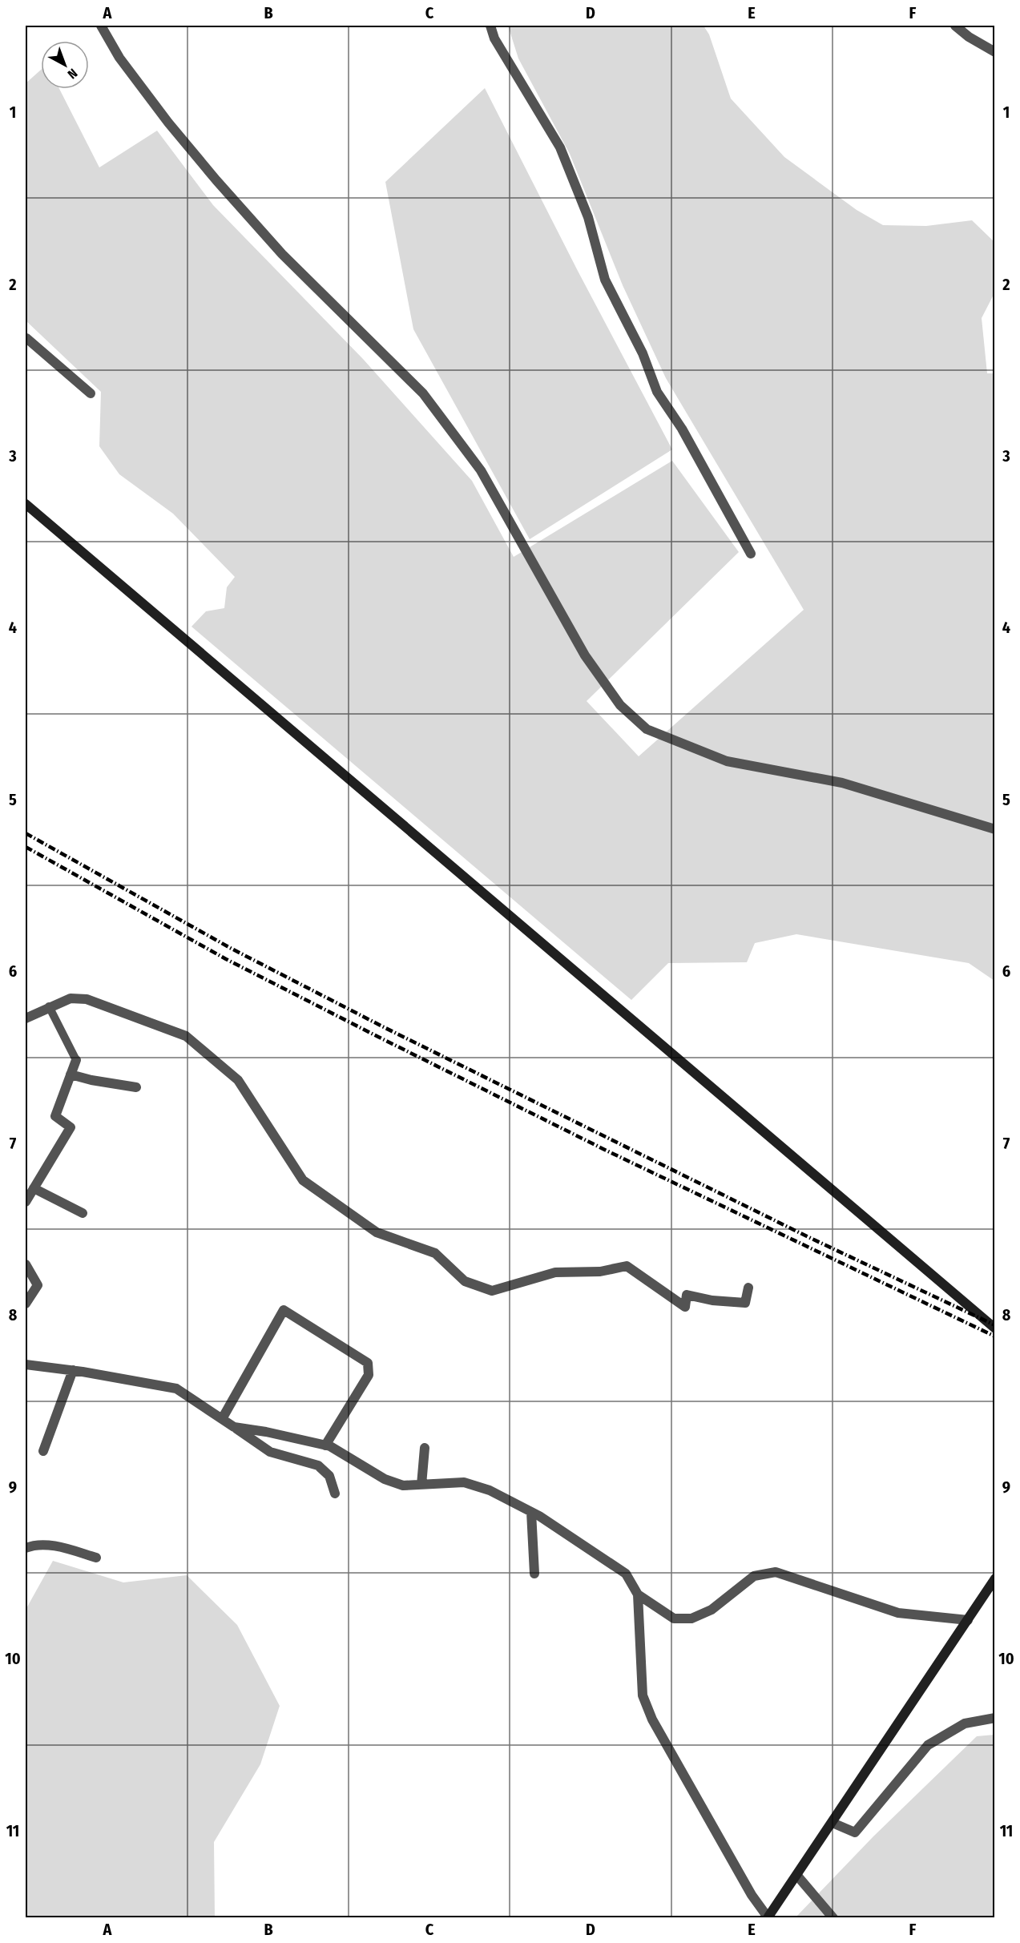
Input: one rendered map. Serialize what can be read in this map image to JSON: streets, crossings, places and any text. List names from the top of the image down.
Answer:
{
  "north": "bottom right",
  "grid": {
    "columns": [
      "A",
      "B",
      "C",
      "D",
      "E",
      "F"
    ],
    "rows": [
      "1",
      "2",
      "3",
      "4",
      "5",
      "6",
      "7",
      "8",
      "9",
      "10",
      "11"
    ]
  }
}
